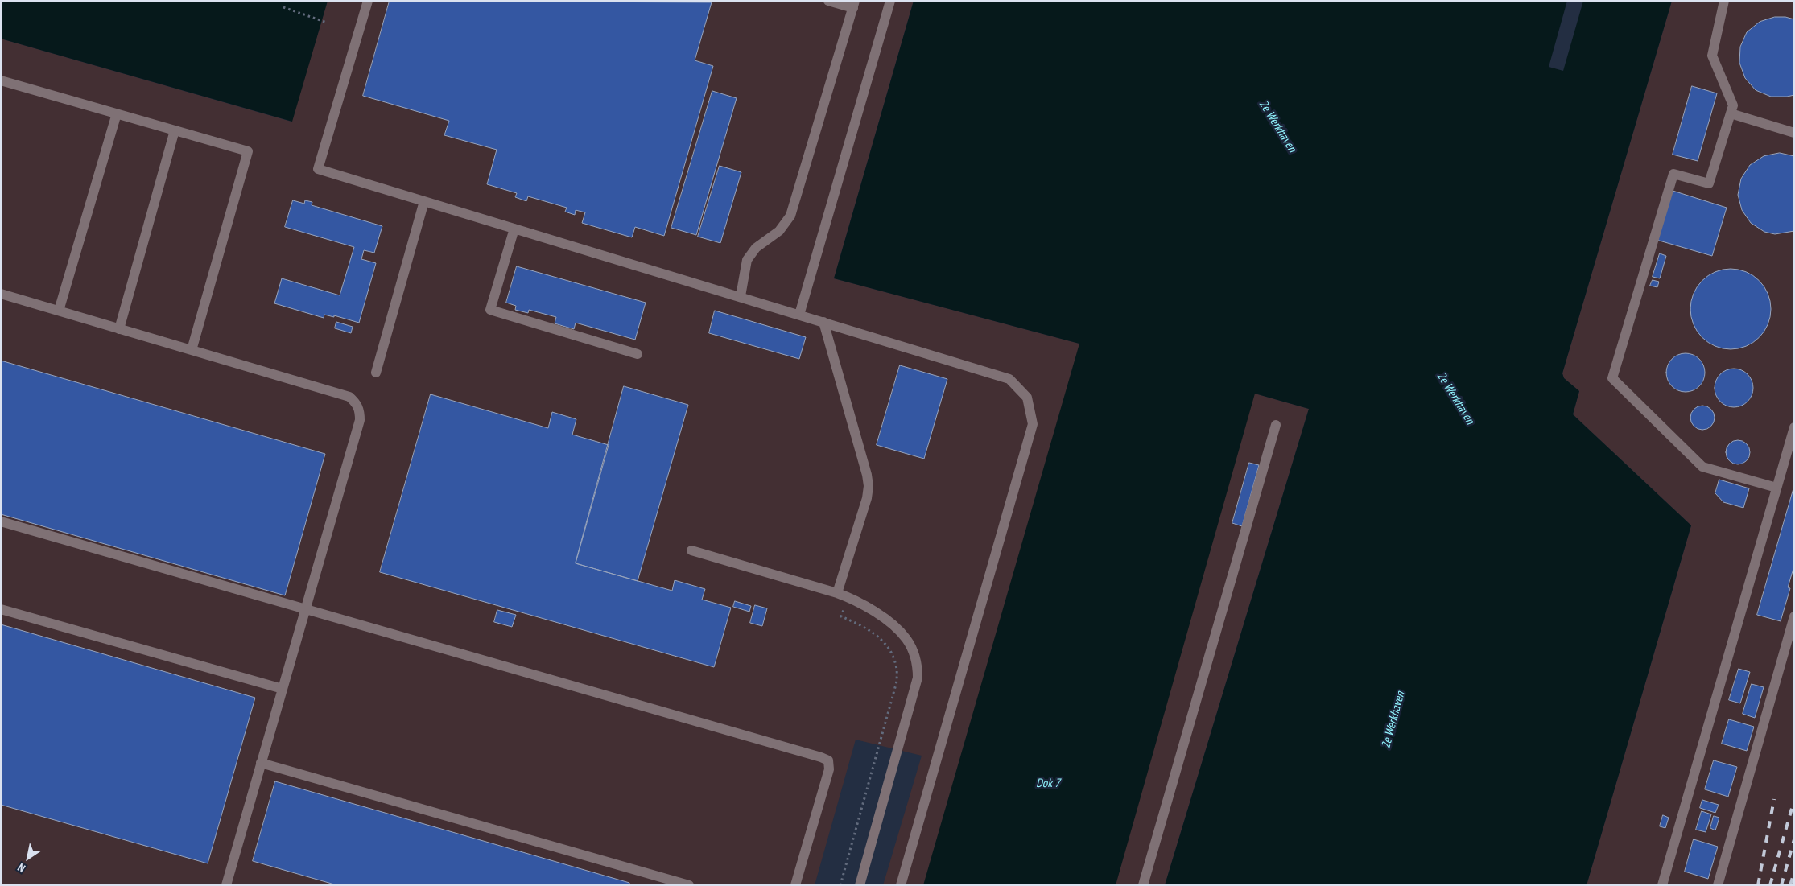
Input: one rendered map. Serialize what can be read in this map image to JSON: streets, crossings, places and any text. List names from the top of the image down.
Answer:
{
  "water": ["2e Werkhaven", "Dok 7"],
  "north": "bottom left"
}
